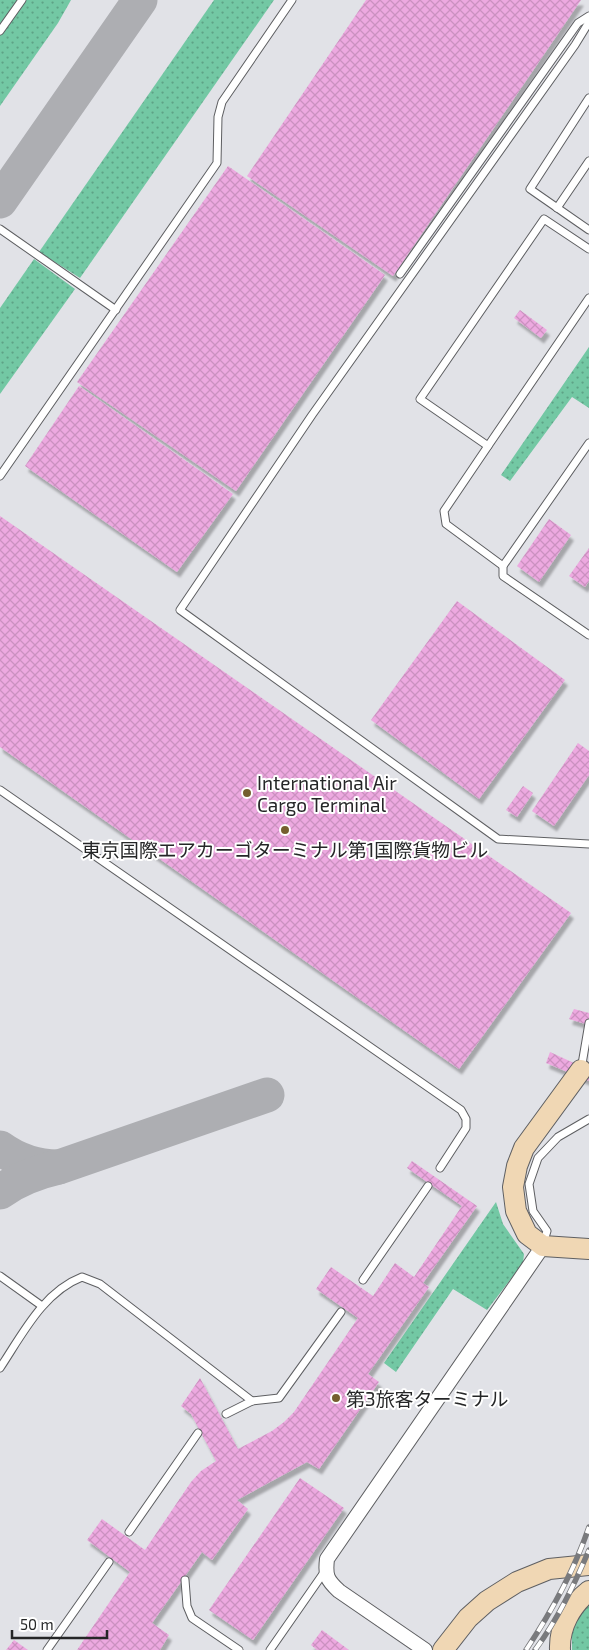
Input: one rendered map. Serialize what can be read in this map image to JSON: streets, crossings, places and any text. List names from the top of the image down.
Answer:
{
  "places": ["International Air Cargo Terminal", "東京国際エアカーゴターミナル第1国際貨物ビル", "第3旅客ターミナル"],
  "scale_bar": "50 m"
}
